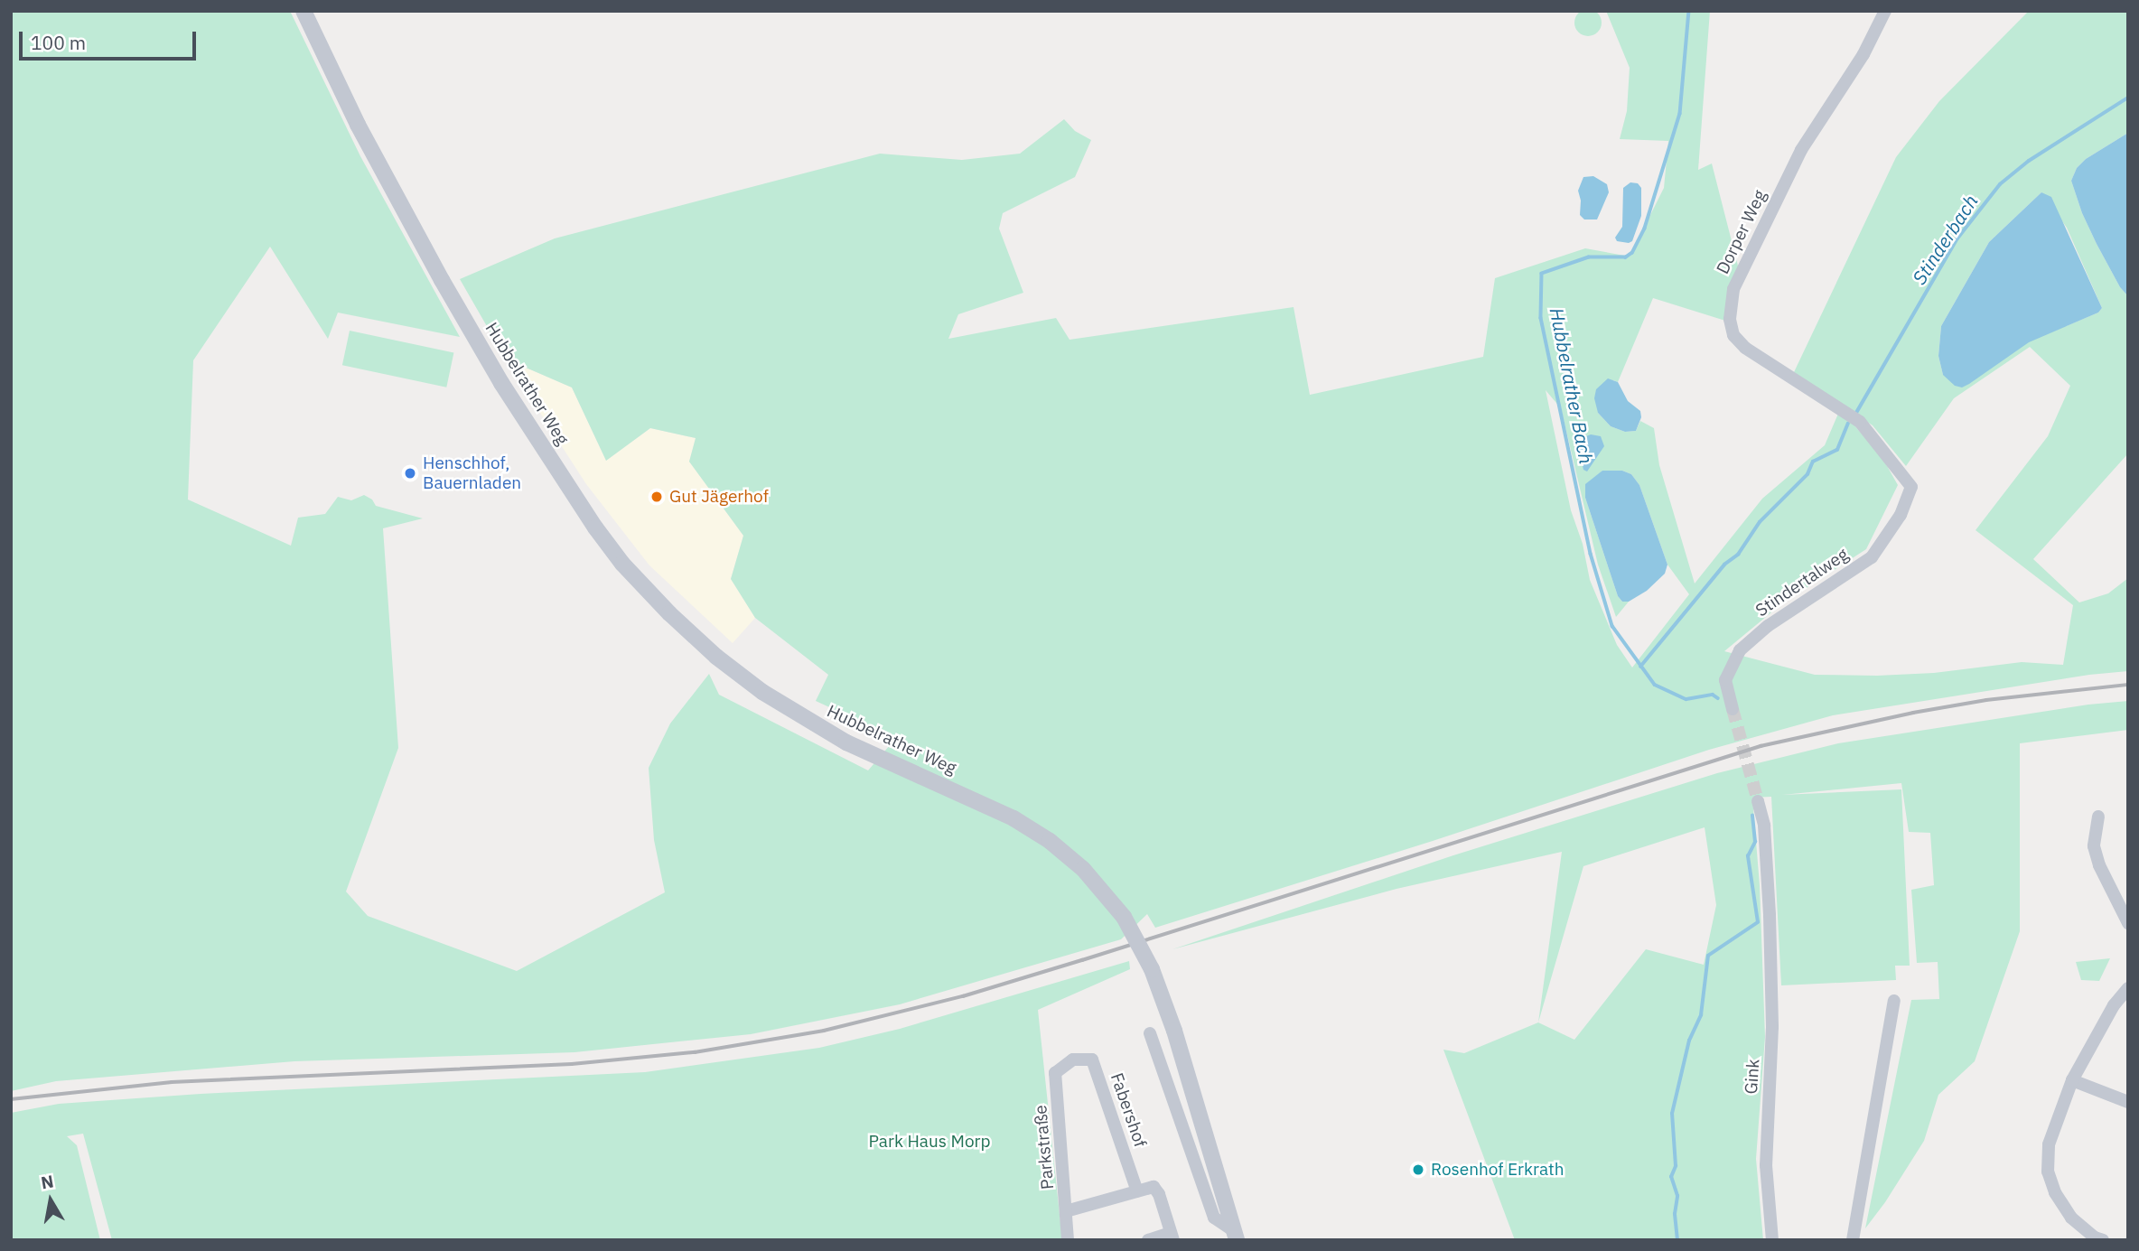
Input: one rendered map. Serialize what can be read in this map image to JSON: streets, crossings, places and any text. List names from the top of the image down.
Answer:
{
  "streets": {
    "street": [
      "Dorper Weg",
      "Hubbelrather Weg",
      "Stindertalweg",
      "Gink",
      "Fabershof",
      "Parkstraße"
    ]
  },
  "crossings": [
    ["Dorper Weg", "Stindertalweg"],
    ["Fabershof", "Parkstraße"]
  ],
  "water": ["Stinderbach", "Hubbelrather Bach"],
  "parks": ["Park Haus Morp"],
  "places": ["Henschhof, Bauernladen", "Gut Jägerhof", "Rosenhof Erkrath"],
  "scale_bar": "100 m",
  "north": "top"
}
